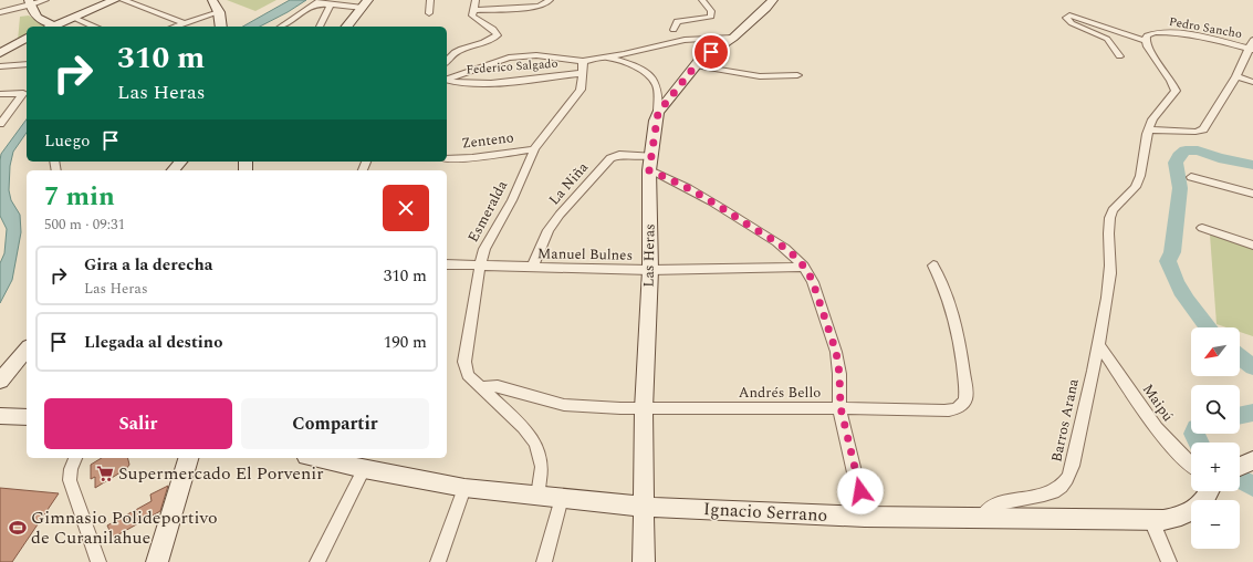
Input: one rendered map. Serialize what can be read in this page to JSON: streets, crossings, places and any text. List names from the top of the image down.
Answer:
{
  "streets": {
    "street": [
      "Pedro Sancho",
      "Federico Salgado",
      "Zenteno",
      "La Niña",
      "Esmeralda",
      "Manuel Bulnes",
      "Las Heras",
      "Andrés Bello",
      "Maipú",
      "Barros Arana",
      "Ignacio Serrano"
    ]
  },
  "crossings": [
    ["Pedro Sancho", "Barros Arana"],
    ["Federico Salgado", "Esmeralda"],
    ["Zenteno", "Esmeralda"],
    ["La Niña", "Manuel Bulnes"],
    ["La Niña", "Las Heras"],
    ["Esmeralda", "Manuel Bulnes"],
    ["Esmeralda", "Andrés Bello"],
    ["Esmeralda", "Ignacio Serrano"],
    ["Manuel Bulnes", "Las Heras"],
    ["Las Heras", "Andrés Bello"],
    ["Las Heras", "Ignacio Serrano"],
    ["Maipú", "Barros Arana"],
    ["Barros Arana", "Ignacio Serrano"]
  ],
  "places": {
    "supermarket": ["Supermercado El Porvenir"],
    "sports": ["Gimnasio Polideportivo de Curanilahue"]
  },
  "north": "bottom left",
  "page": {
    "turn": ["310 m", "Las Heras"],
    "then": "Luego",
    "heading": ["7 min", "500 m · 09:31"],
    "list": [
      {
        "name": "Gira a la derecha",
        "note": "Las Heras",
        "value": "310 m"
      },
      {
        "name": "Llegada al destino",
        "value": "190 m"
      }
    ],
    "map_buttons": ["+", "−"],
    "buttons": ["Salir", "Compartir"]
  }
}
